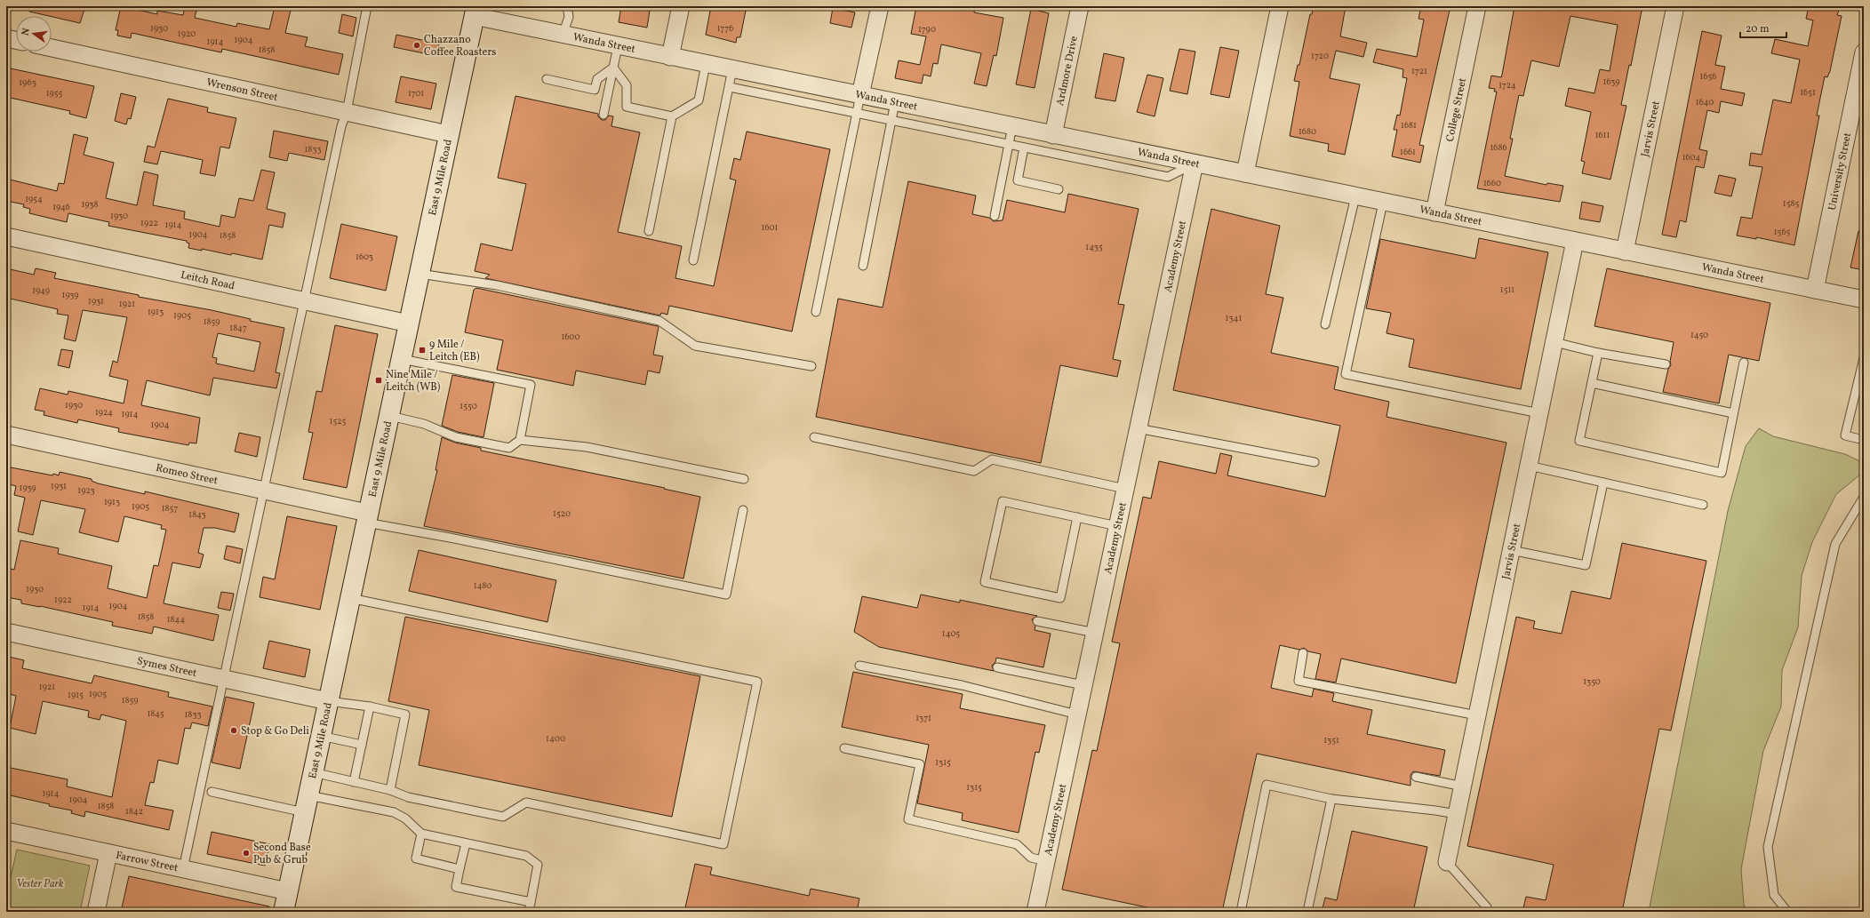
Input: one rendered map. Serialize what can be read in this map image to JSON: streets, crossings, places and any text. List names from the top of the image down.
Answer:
{
  "streets": {
    "main road": ["East 9 Mile Road"],
    "street": [
      "Wanda Street",
      "Ardmore Drive",
      "Wrenson Street",
      "College Street",
      "Jarvis Street",
      "University Street",
      "Academy Street",
      "Leitch Road",
      "Romeo Street",
      "Symes Street",
      "Farrow Street"
    ]
  },
  "crossings": [
    ["Wanda Street", "Ardmore Drive"],
    ["Wanda Street", "College Street"],
    ["Wanda Street", "Jarvis Street"],
    ["Wanda Street", "University Street"],
    ["Wanda Street", "East 9 Mile Road"],
    ["Wanda Street", "Academy Street"],
    ["Wrenson Street", "East 9 Mile Road"],
    ["East 9 Mile Road", "Leitch Road"],
    ["East 9 Mile Road", "Romeo Street"],
    ["East 9 Mile Road", "Symes Street"],
    ["East 9 Mile Road", "Farrow Street"]
  ],
  "parks": ["Vester Park"],
  "places": {
    "other": ["Chazzano Coffee Roasters", "Stop & Go Deli", "Second Base Pub & Grub"],
    "transit": ["9 Mile / Leitch (EB)", "Nine Mile / Leitch (WB)"]
  },
  "house_numbers": [
    "1930",
    "1776",
    "1790",
    "1920",
    "1904",
    "1914",
    "1858",
    "1720",
    "1721",
    "1656",
    "1639",
    "1963",
    "1724",
    "1651",
    "1955",
    "1701",
    "1640",
    "1681",
    "1680",
    "1611",
    "1686",
    "1833",
    "1661",
    "1604",
    "1660",
    "1954",
    "1585",
    "1938",
    "1946",
    "1930",
    "1922",
    "1914",
    "1601",
    "1565",
    "1904",
    "1858",
    "1435",
    "1603",
    "1511",
    "1949",
    "1939",
    "1931",
    "1921",
    "1913",
    "1905",
    "1341",
    "1859",
    "1847",
    "1450",
    "1600",
    "1930",
    "1550",
    "1924",
    "1914",
    "1525",
    "1904",
    "1931",
    "1939",
    "1923",
    "1913",
    "1905",
    "1857",
    "1520",
    "1843",
    "1480",
    "1930",
    "1922",
    "1904",
    "1914",
    "1858",
    "1844",
    "1405",
    "1350",
    "1921",
    "1905",
    "1915",
    "1859",
    "1845",
    "1833",
    "1371",
    "1400",
    "1351",
    "1315",
    "1315",
    "1914",
    "1904",
    "1858",
    "1842"
  ],
  "scale_bar": "20 m",
  "north": "left"
}
